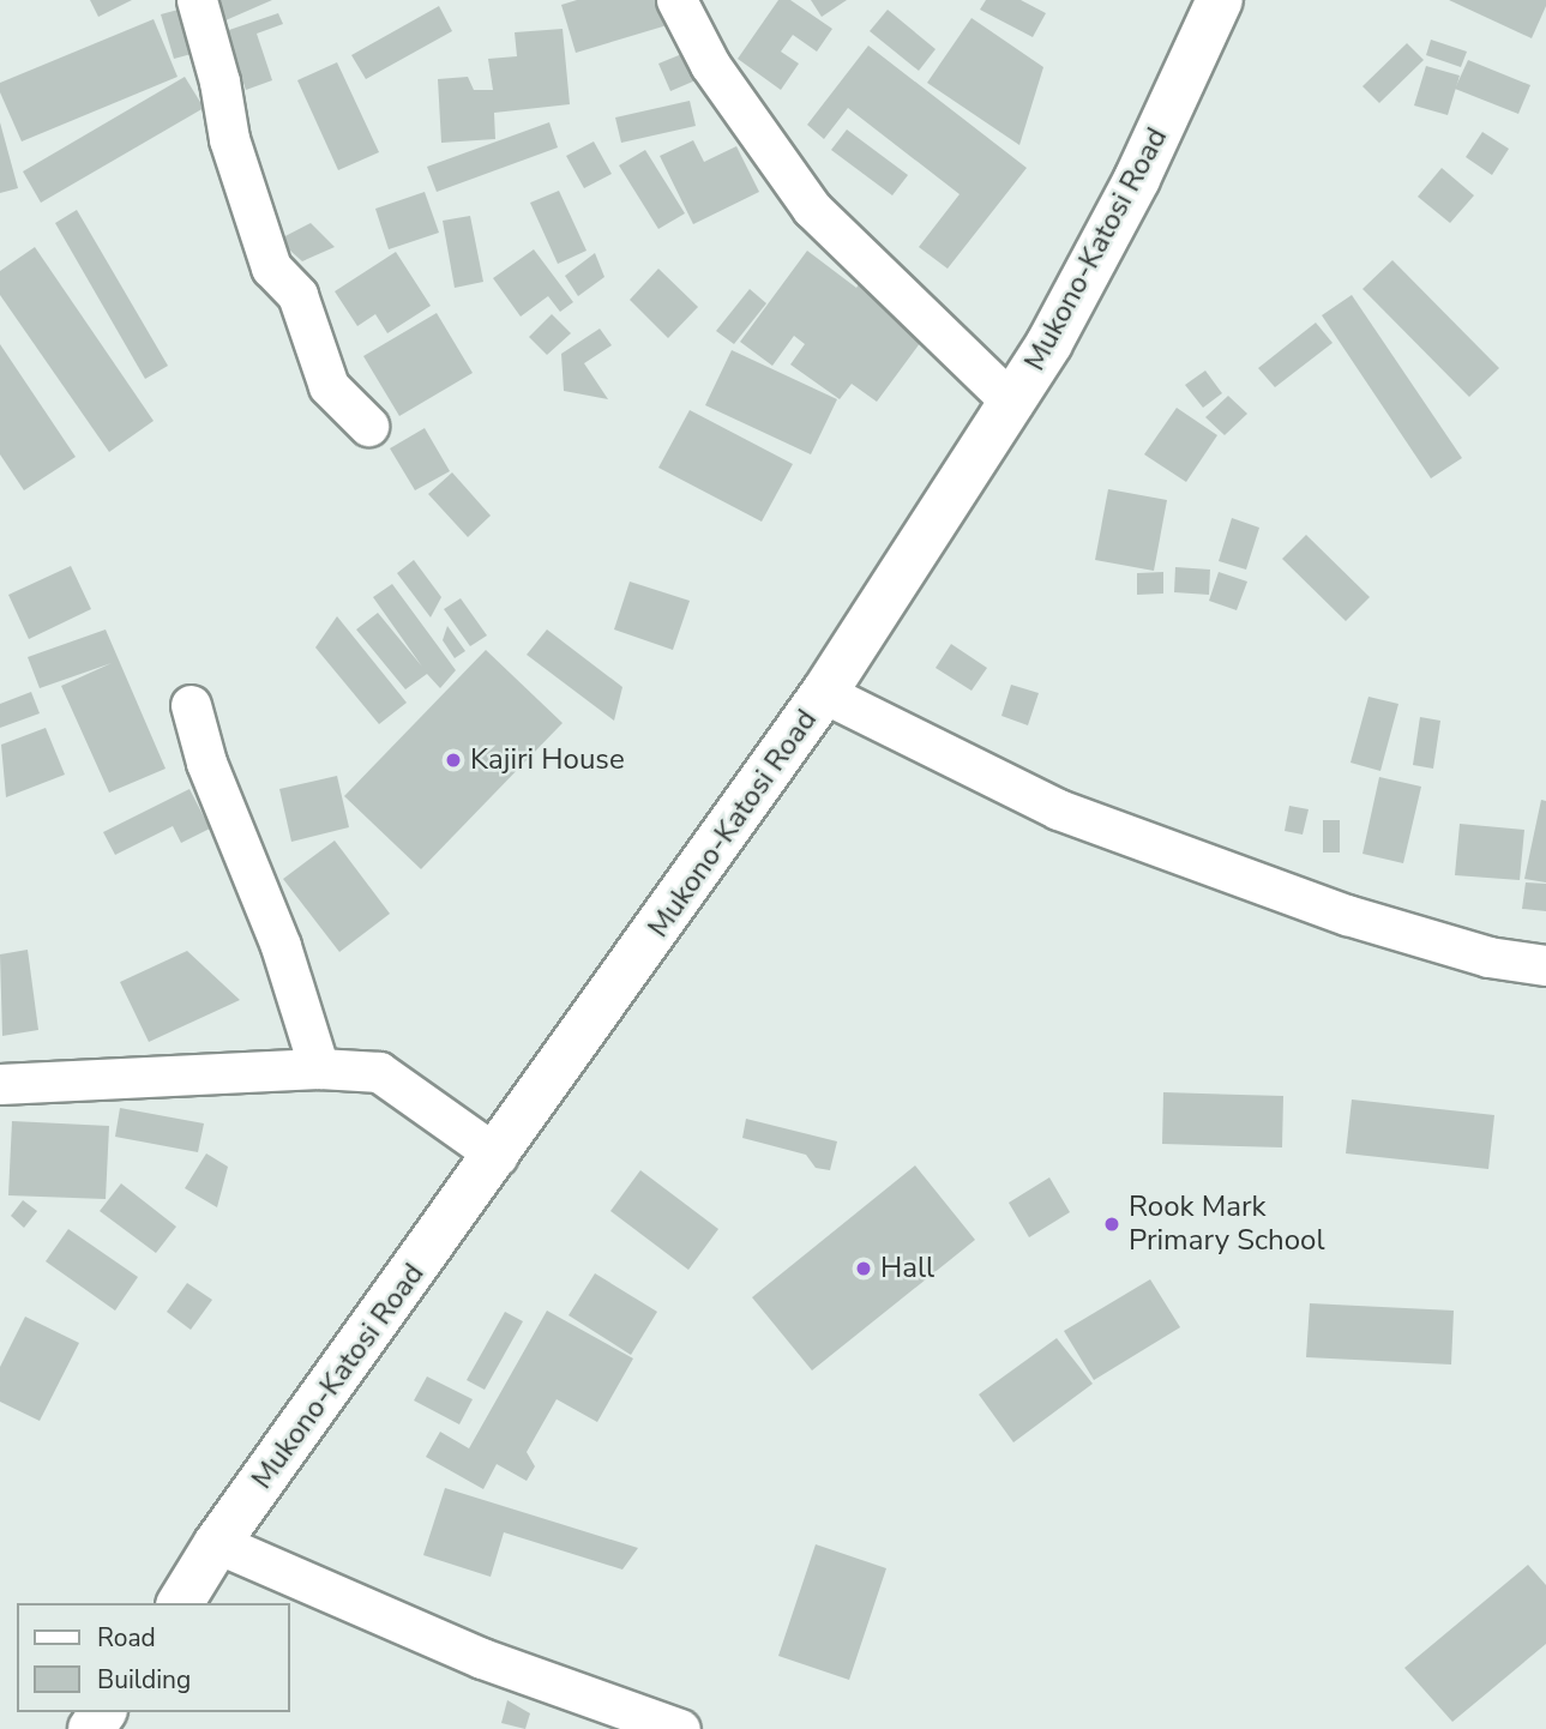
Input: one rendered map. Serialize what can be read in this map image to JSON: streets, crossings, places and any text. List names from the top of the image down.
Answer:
{
  "streets": {
    "main road": ["Mukono-Katosi Road"]
  },
  "places": ["Kajiri House", "Rook Mark Primary School", "Hall"],
  "legend": ["Road", "Building"]
}
